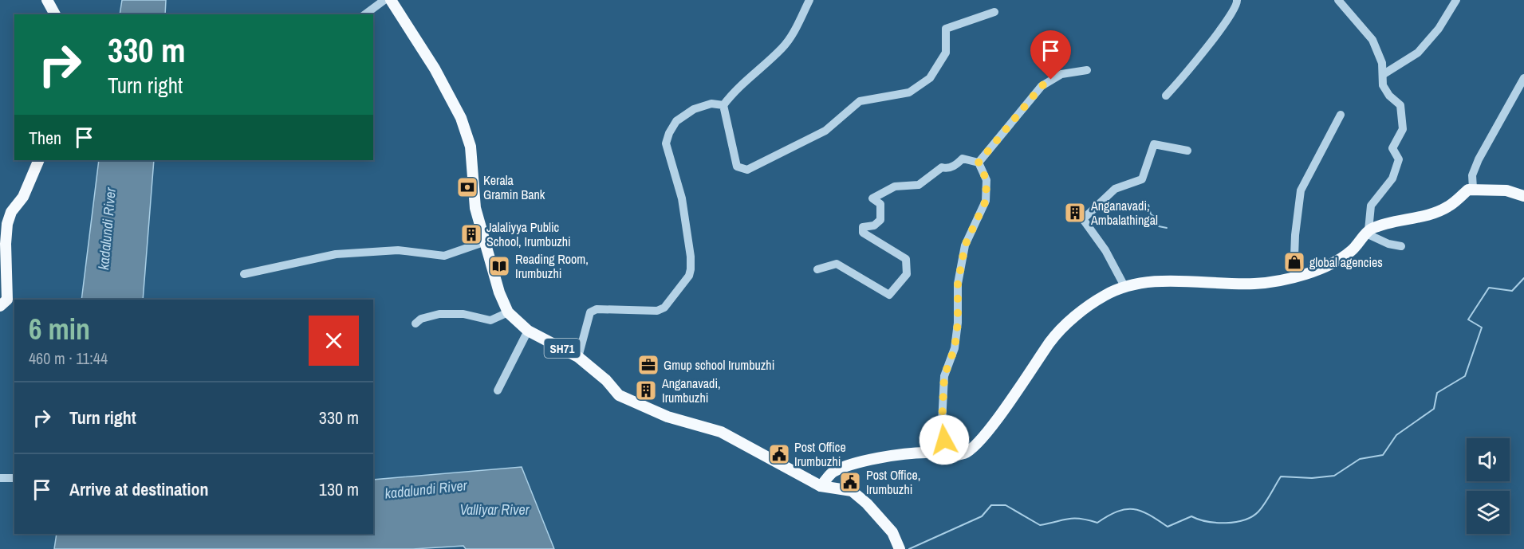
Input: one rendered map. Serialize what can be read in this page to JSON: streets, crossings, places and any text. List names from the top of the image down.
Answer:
{
  "streets": {
    "main road": ["SH71"]
  },
  "water": ["kadalundi River", "Valliyar River"],
  "places": {
    "bank": ["Kerala Gramin Bank"],
    "building": ["Anganavadi, Ambalathingal", "Jalaliyya Public School, Irumbuzhi", "Anganavadi, Irumbuzhi"],
    "shop": ["global agencies"],
    "library": ["Reading Room, Irumbuzhi"],
    "office": ["Gmup school Irumbuzhi"],
    "public building": ["Post Office Irumbuzhi", "Post Office, Irumbuzhi"]
  },
  "page": {
    "turn": ["330 m", "Turn right"],
    "then": "Then",
    "heading": ["6 min", "460 m · 11:44"],
    "list": [
      {
        "name": "Turn right",
        "value": "330 m"
      },
      {
        "name": "Arrive at destination",
        "value": "130 m"
      }
    ]
  }
}
